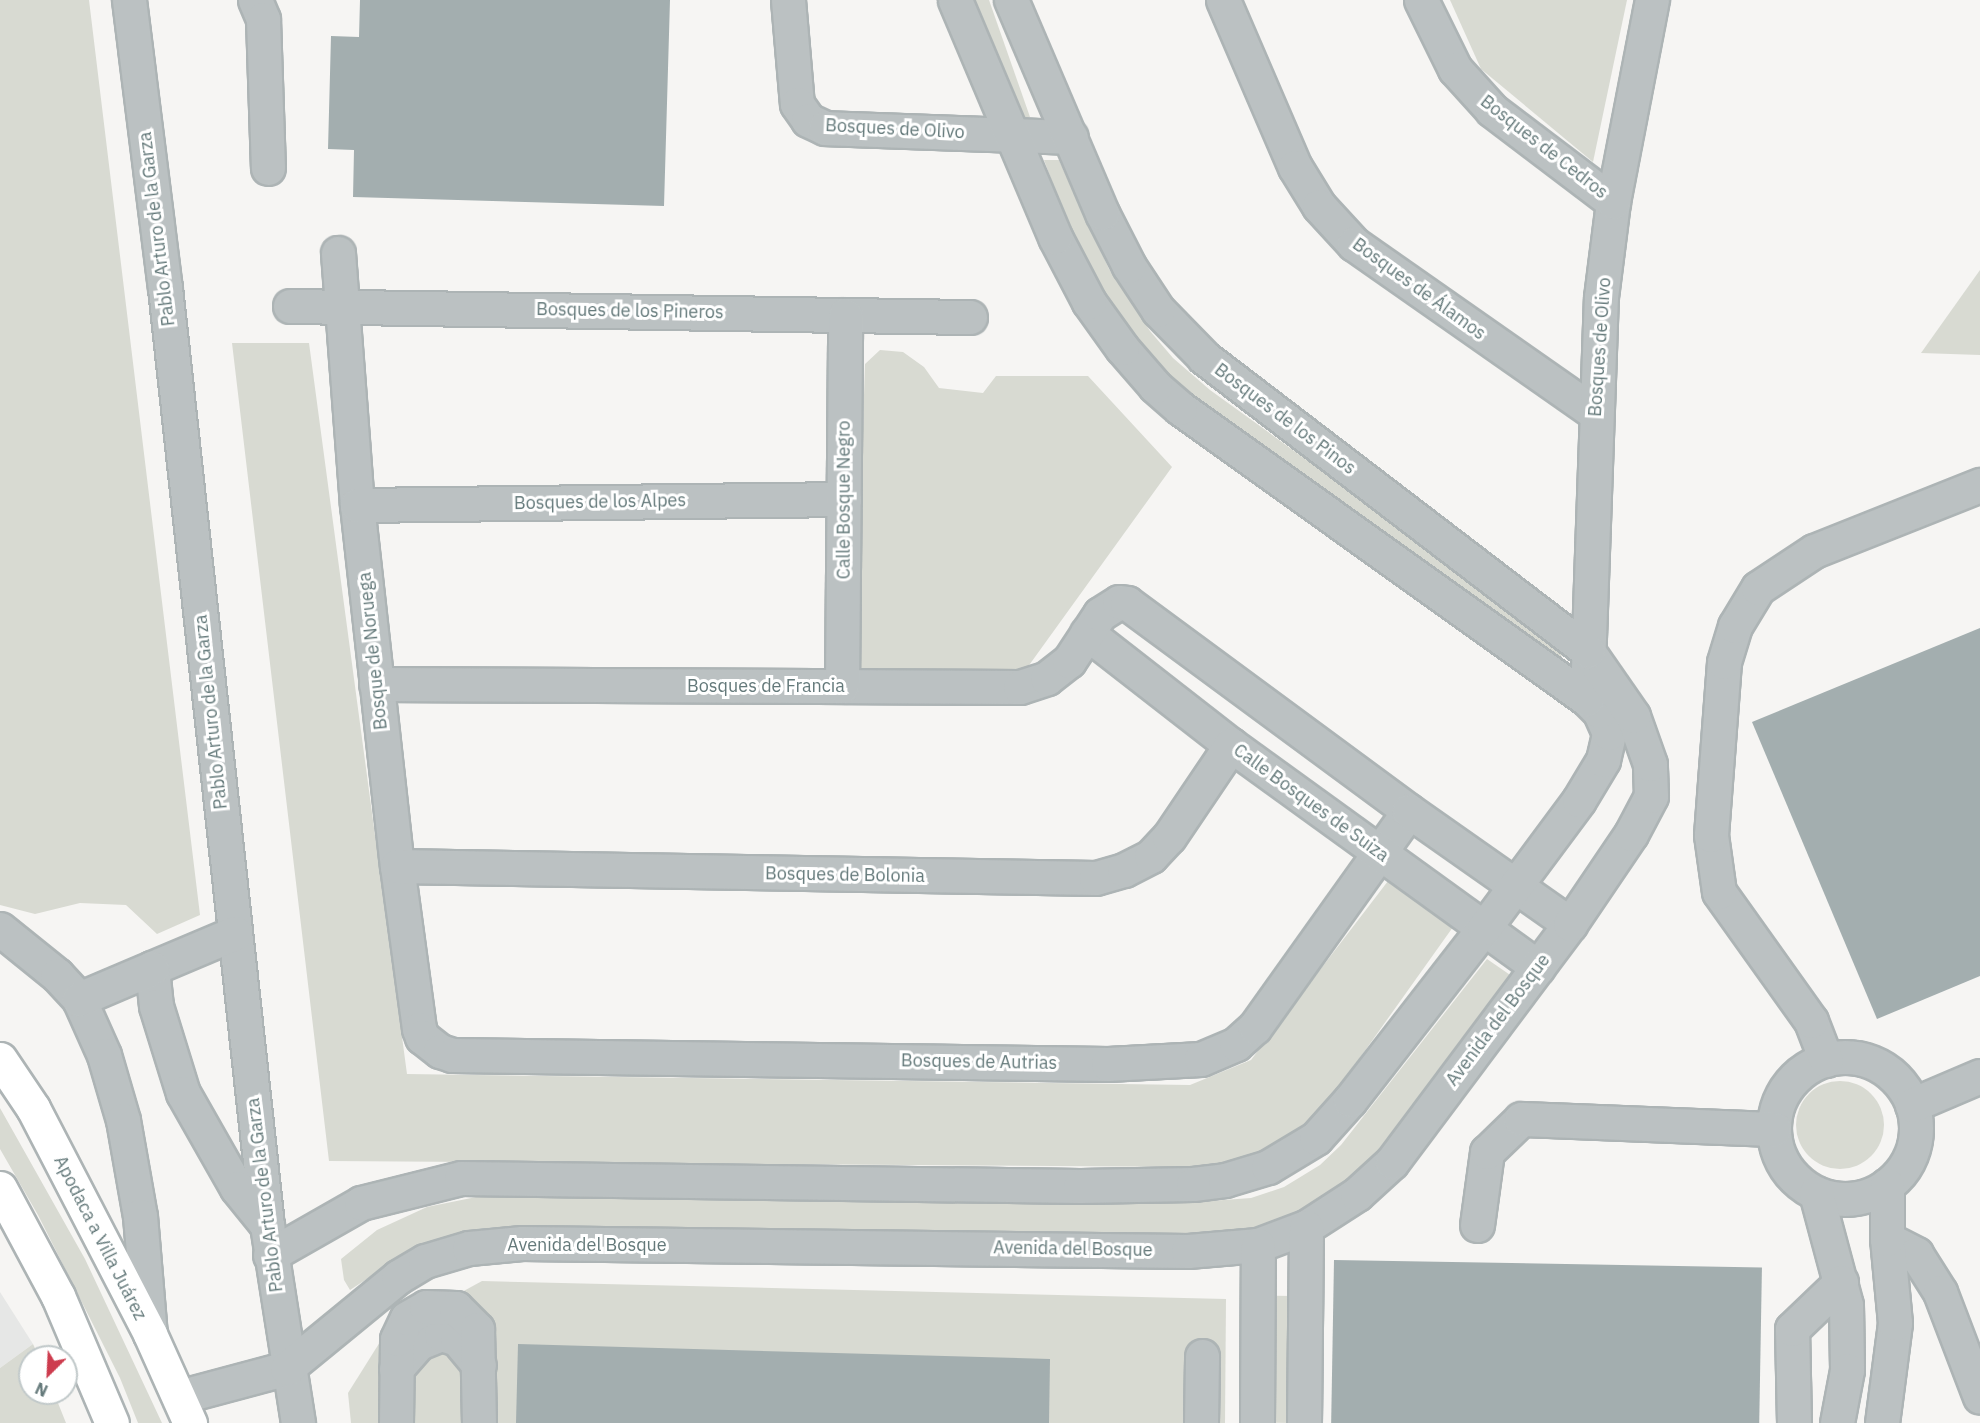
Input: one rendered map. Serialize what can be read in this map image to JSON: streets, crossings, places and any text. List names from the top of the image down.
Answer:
{
  "streets": {
    "main road": ["Apodaca a Villa Juárez"],
    "street": [
      "Bosques de Olivo",
      "Bosques de Cedros",
      "Pablo Arturo de la Garza",
      "Bosques de Álamos",
      "Bosques de los Pineros",
      "Bosques de los Pinos",
      "Calle Bosque Negro",
      "Bosques de los Alpes",
      "Bosque de Noruega",
      "Bosques de Francia",
      "Calle Bosques de Suiza",
      "Bosques de Bolonia",
      "Avenida del Bosque",
      "Bosques de Autrias"
    ]
  },
  "crossings": [
    ["Bosques de Olivo", "Bosques de Cedros"],
    ["Bosques de Olivo", "Bosques de Álamos"],
    ["Bosques de Olivo", "Bosques de los Pinos"],
    ["Pablo Arturo de la Garza", "Avenida del Bosque"],
    ["Bosques de los Pineros", "Calle Bosque Negro"],
    ["Bosques de los Pineros", "Bosque de Noruega"],
    ["Bosques de los Pinos", "Avenida del Bosque"],
    ["Calle Bosque Negro", "Bosques de los Alpes"],
    ["Calle Bosque Negro", "Bosques de Francia"],
    ["Bosques de los Alpes", "Bosque de Noruega"],
    ["Bosque de Noruega", "Bosques de Francia"],
    ["Bosque de Noruega", "Bosques de Bolonia"],
    ["Bosque de Noruega", "Bosques de Autrias"],
    ["Bosques de Francia", "Calle Bosques de Suiza"],
    ["Bosques de Francia", "Bosques de Autrias"],
    ["Calle Bosques de Suiza", "Bosques de Bolonia"],
    ["Calle Bosques de Suiza", "Avenida del Bosque"],
    ["Calle Bosques de Suiza", "Bosques de Autrias"]
  ],
  "north": "bottom left"
}
